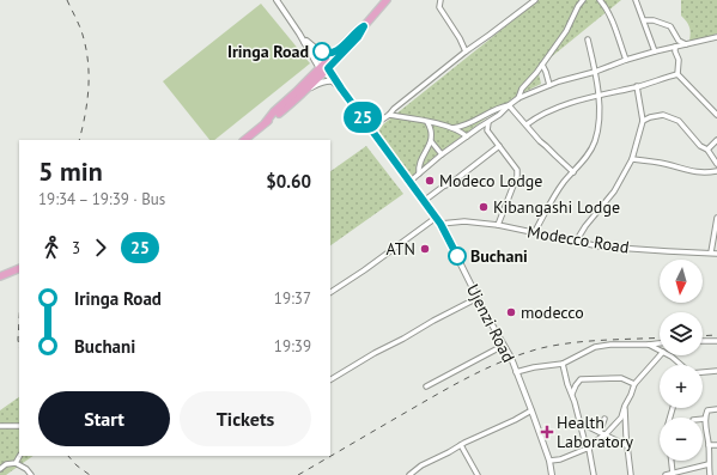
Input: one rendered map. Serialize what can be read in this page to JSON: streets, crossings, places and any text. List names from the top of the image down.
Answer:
{
  "streets": {
    "street": ["Modecco Road", "Ujenzi Road"]
  },
  "crossings": [
    ["Modecco Road", "Ujenzi Road"]
  ],
  "places": {
    "other": [
      "Iringa Road",
      "Modeco Lodge",
      "Kibangashi Lodge",
      "ATN",
      "Buchani",
      "modecco"
    ],
    "health": ["Health Laboratory"]
  },
  "lines": ["bus line 25"],
  "north": "bottom",
  "page": {
    "on_map": "25",
    "heading": ["5 min", "19:34 – 19:39 · Bus", "$0.60"],
    "legs": ["3", "25"],
    "map_buttons": ["+", "−"],
    "list": [
      {
        "name": "Iringa Road",
        "value": "19:37"
      },
      {
        "name": "Buchani",
        "value": "19:39"
      }
    ],
    "buttons": ["Start", "Tickets"]
  }
}
